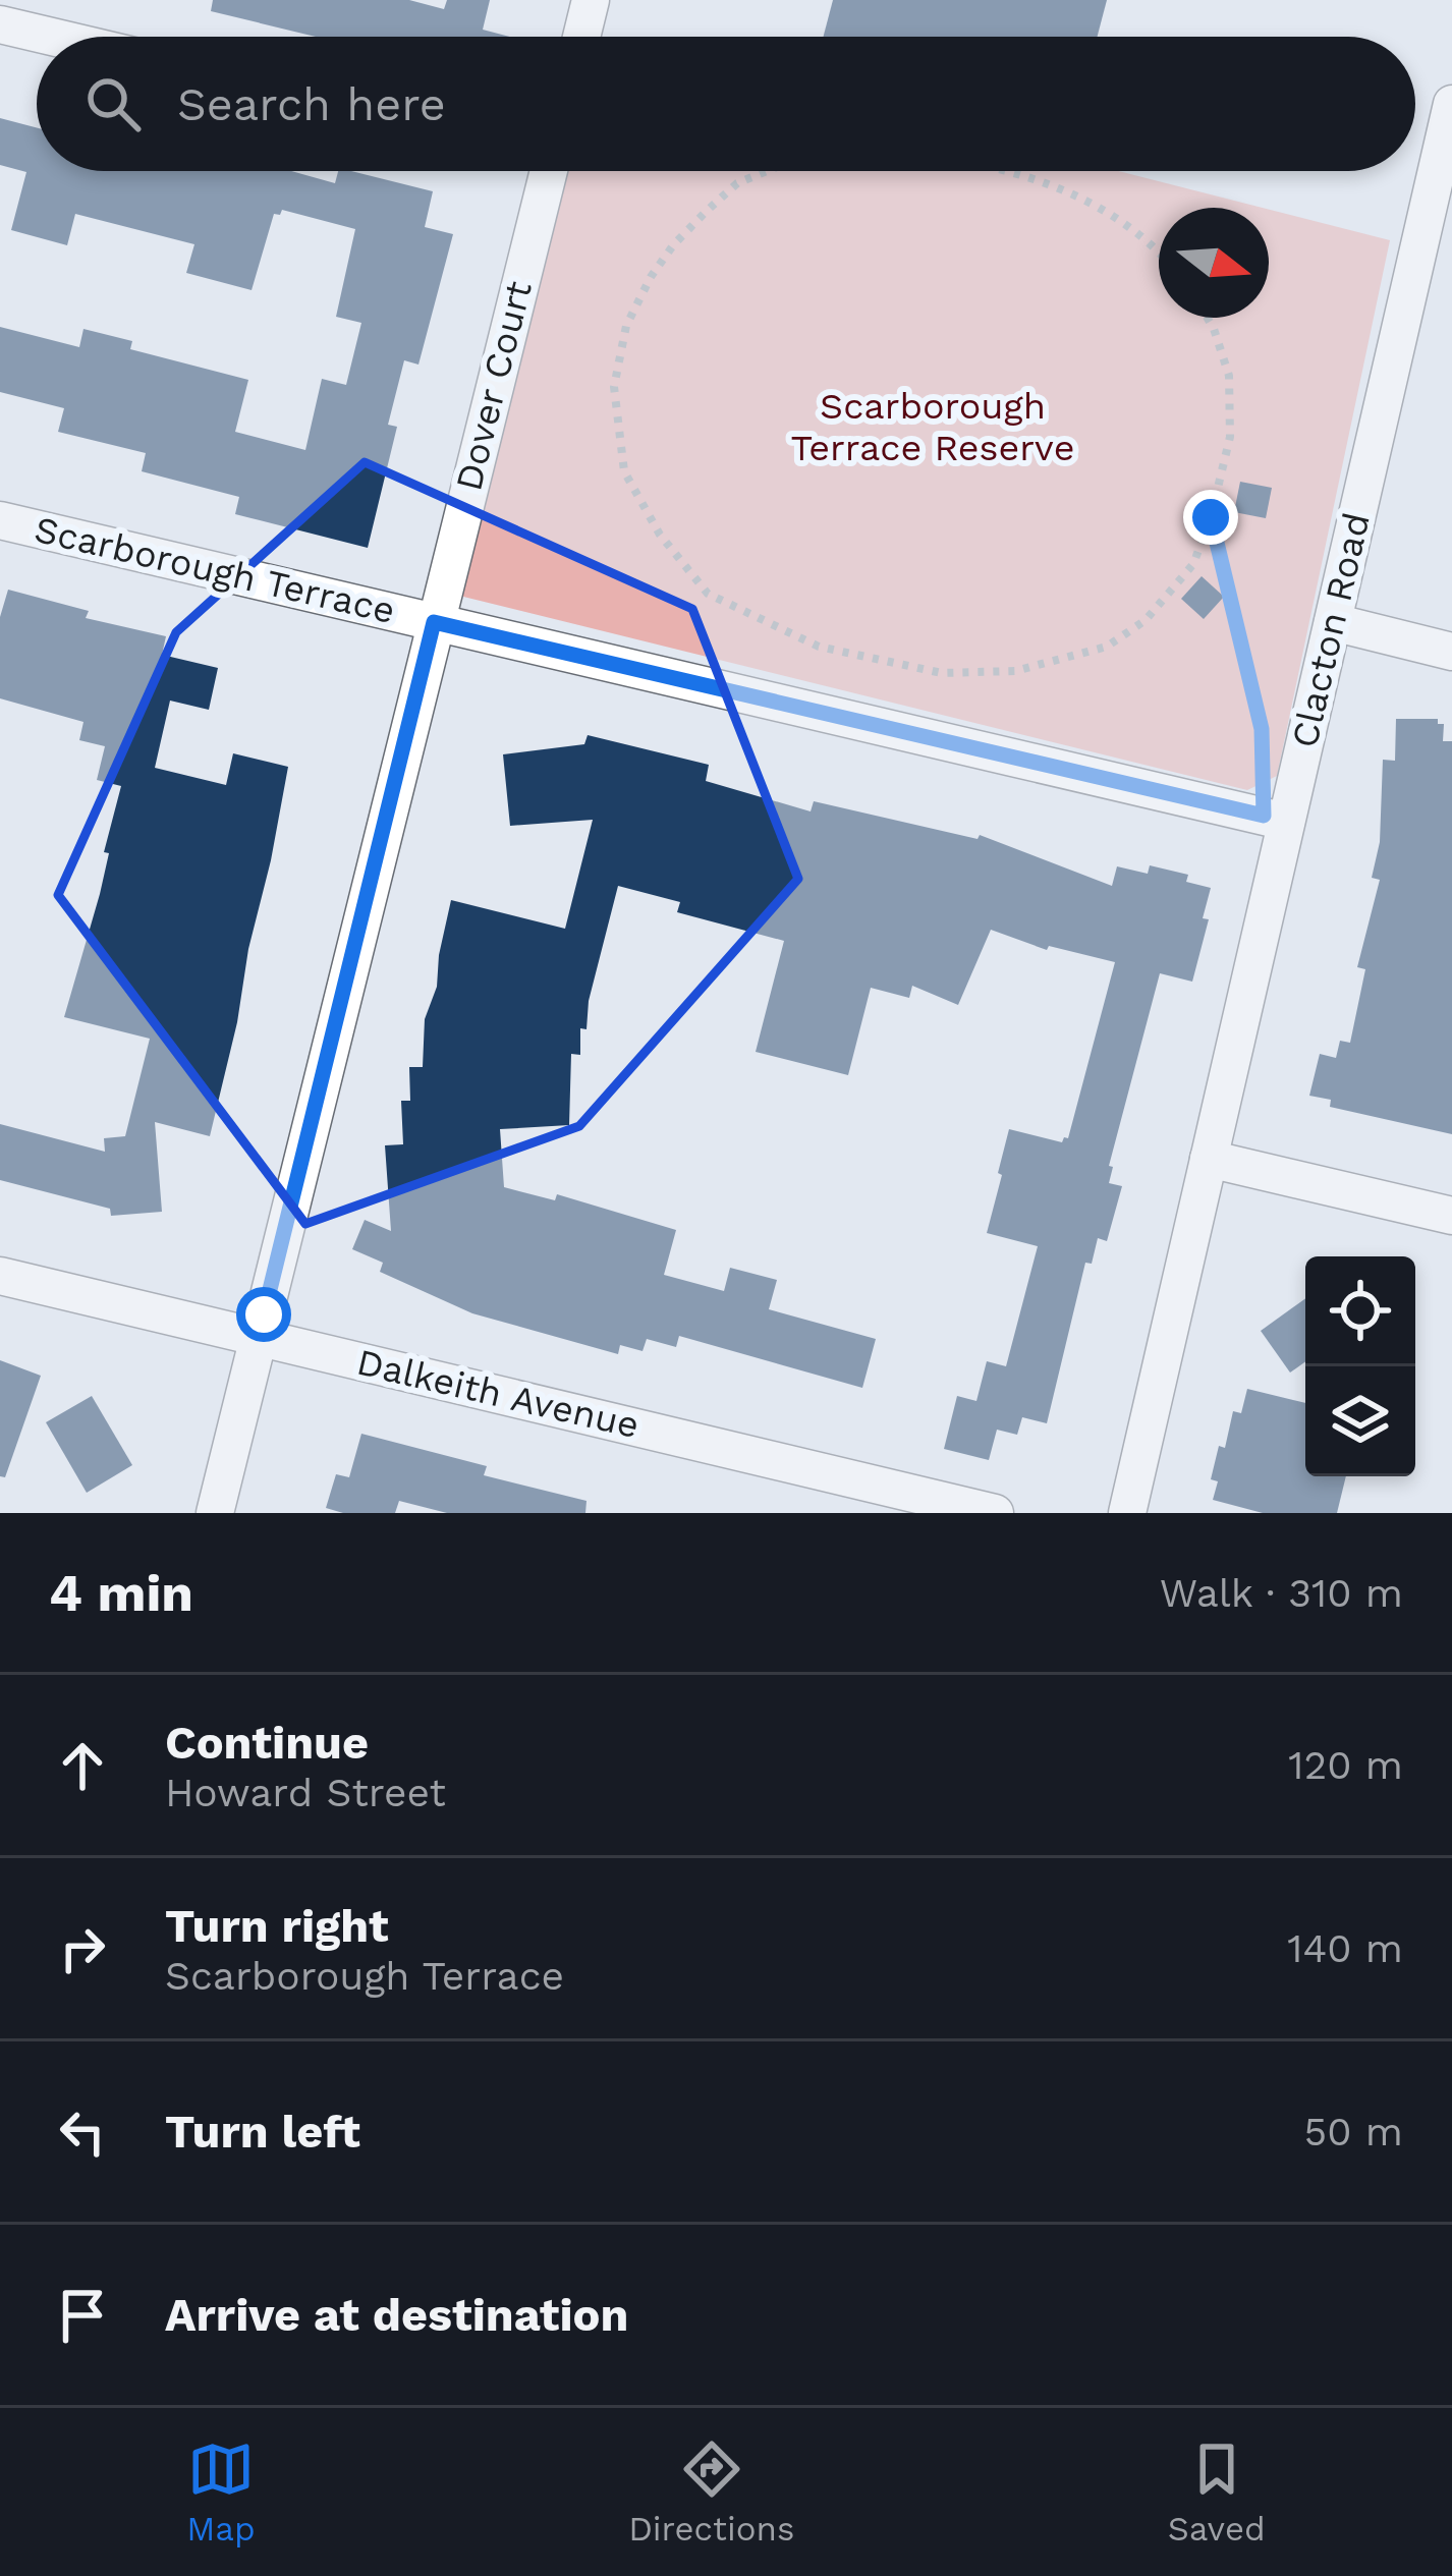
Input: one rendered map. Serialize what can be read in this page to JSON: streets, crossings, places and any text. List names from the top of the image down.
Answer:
{
  "streets": {
    "street": [
      "Dover Court",
      "Scarborough Terrace",
      "Clacton Road",
      "Dalkeith Avenue"
    ]
  },
  "crossings": [
    ["Dover Court", "Scarborough Terrace"],
    ["Dover Court", "Dalkeith Avenue"],
    ["Scarborough Terrace", "Clacton Road"]
  ],
  "parks": ["Scarborough Terrace Reserve"],
  "north": "right",
  "page": {
    "search": "Search here",
    "heading": ["4 min", "Walk · 310 m"],
    "list": [
      ["Continue", "Howard Street", "120 m"],
      ["Turn right", "Scarborough Terrace", "140 m"],
      ["Turn left", "50 m"],
      "Arrive at destination"
    ],
    "nav": ["Map", "Directions", "Saved"]
  }
}
